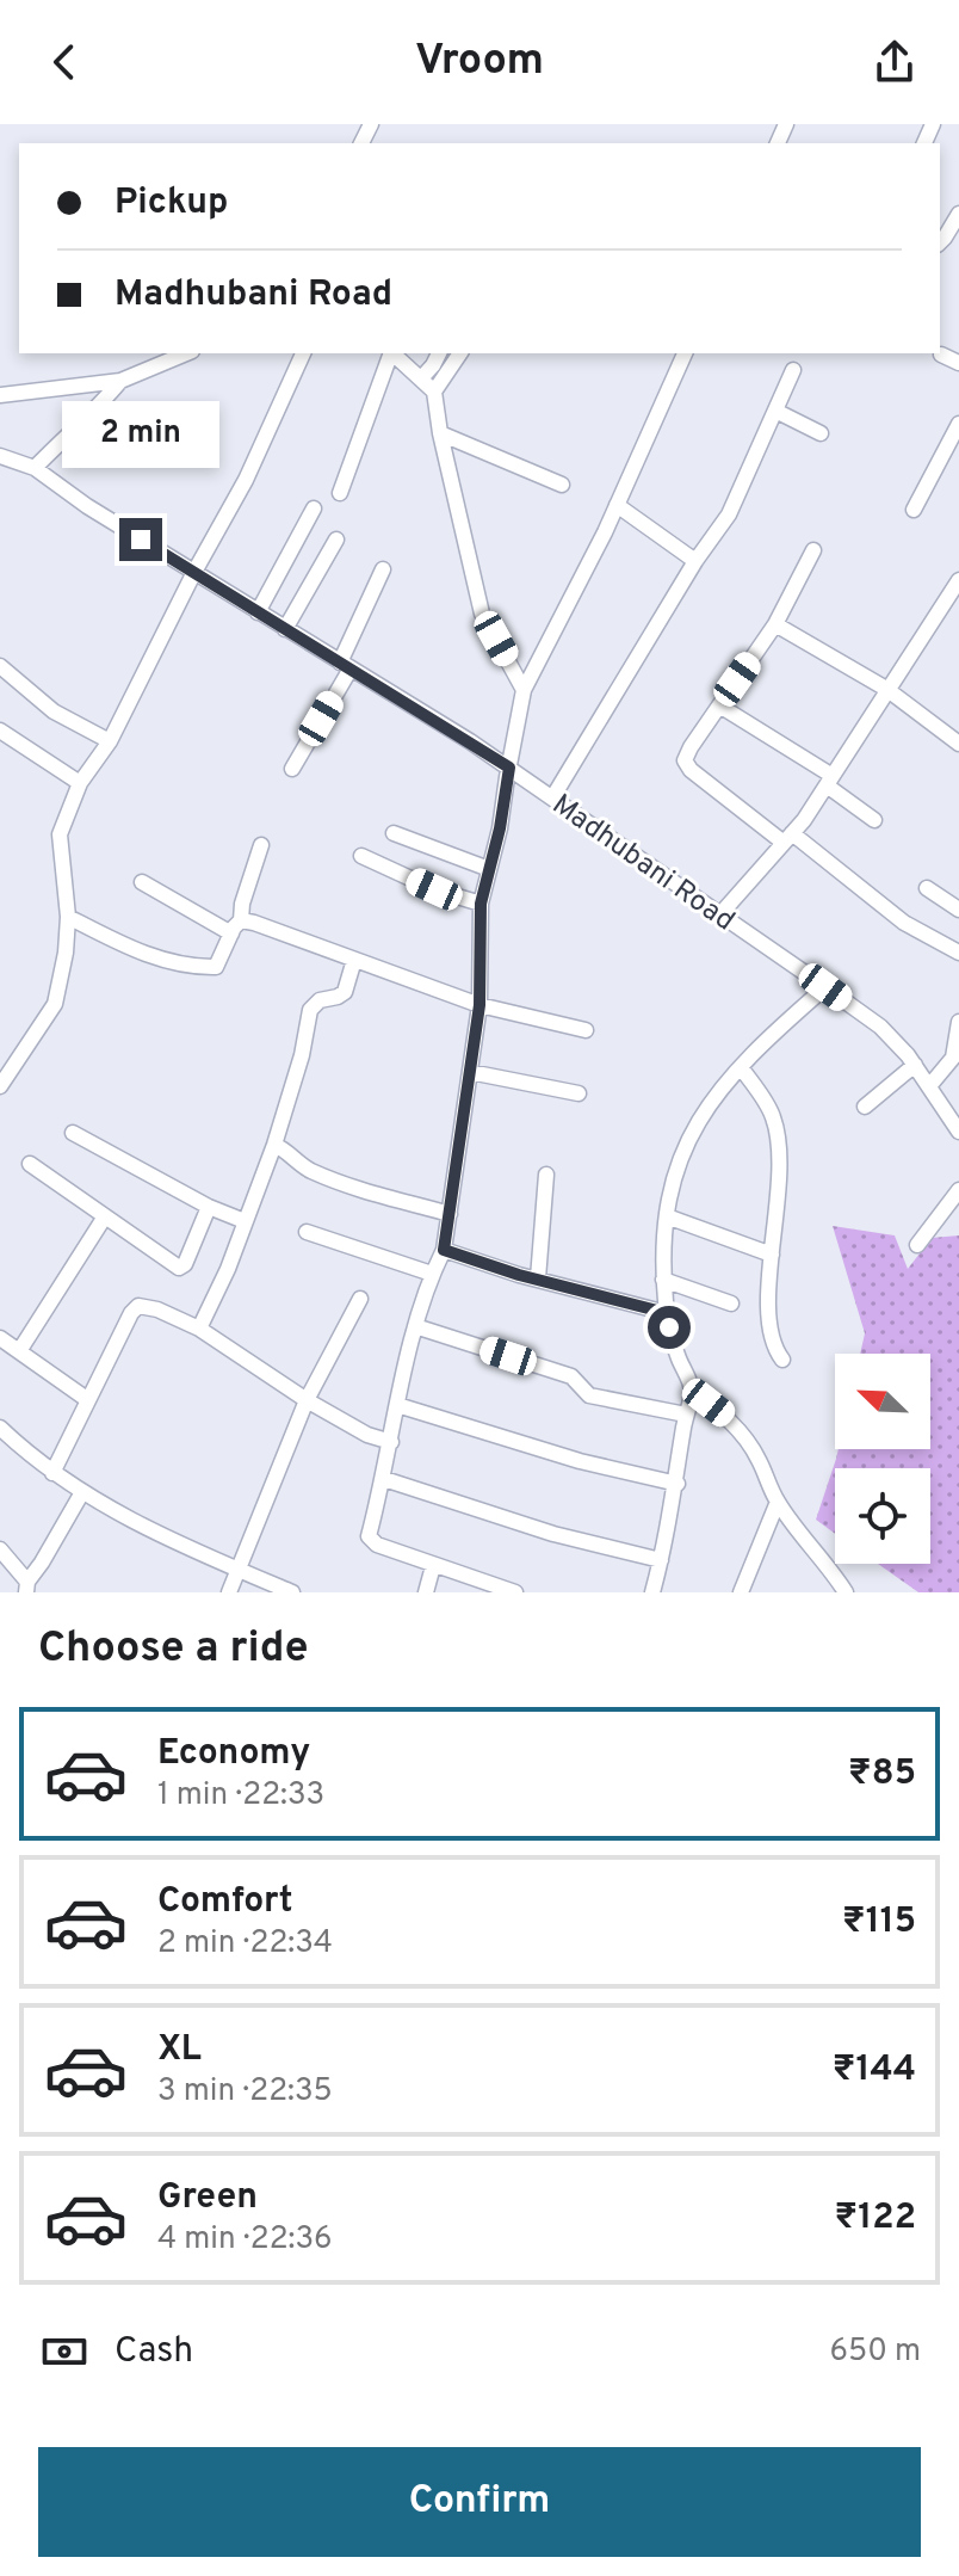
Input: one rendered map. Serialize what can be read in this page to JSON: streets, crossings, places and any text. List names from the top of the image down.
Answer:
{
  "streets": {
    "street": ["Madhubani Road"]
  },
  "north": "top left",
  "page": {
    "header": "Vroom",
    "banner": ["Pickup", "Madhubani Road"],
    "bubble": "2 min",
    "heading": "Choose a ride",
    "list": [
      {
        "name": "Economy",
        "note": "1 min · 22:33",
        "value": "₹85"
      },
      {
        "name": "Comfort",
        "note": "2 min · 22:34",
        "value": "₹115"
      },
      {
        "name": "XL",
        "note": "3 min · 22:35",
        "value": "₹144"
      },
      {
        "name": "Green",
        "note": "4 min · 22:36",
        "value": "₹122"
      }
    ],
    "pay": ["Cash", "650 m"],
    "buttons": "Confirm"
  }
}
